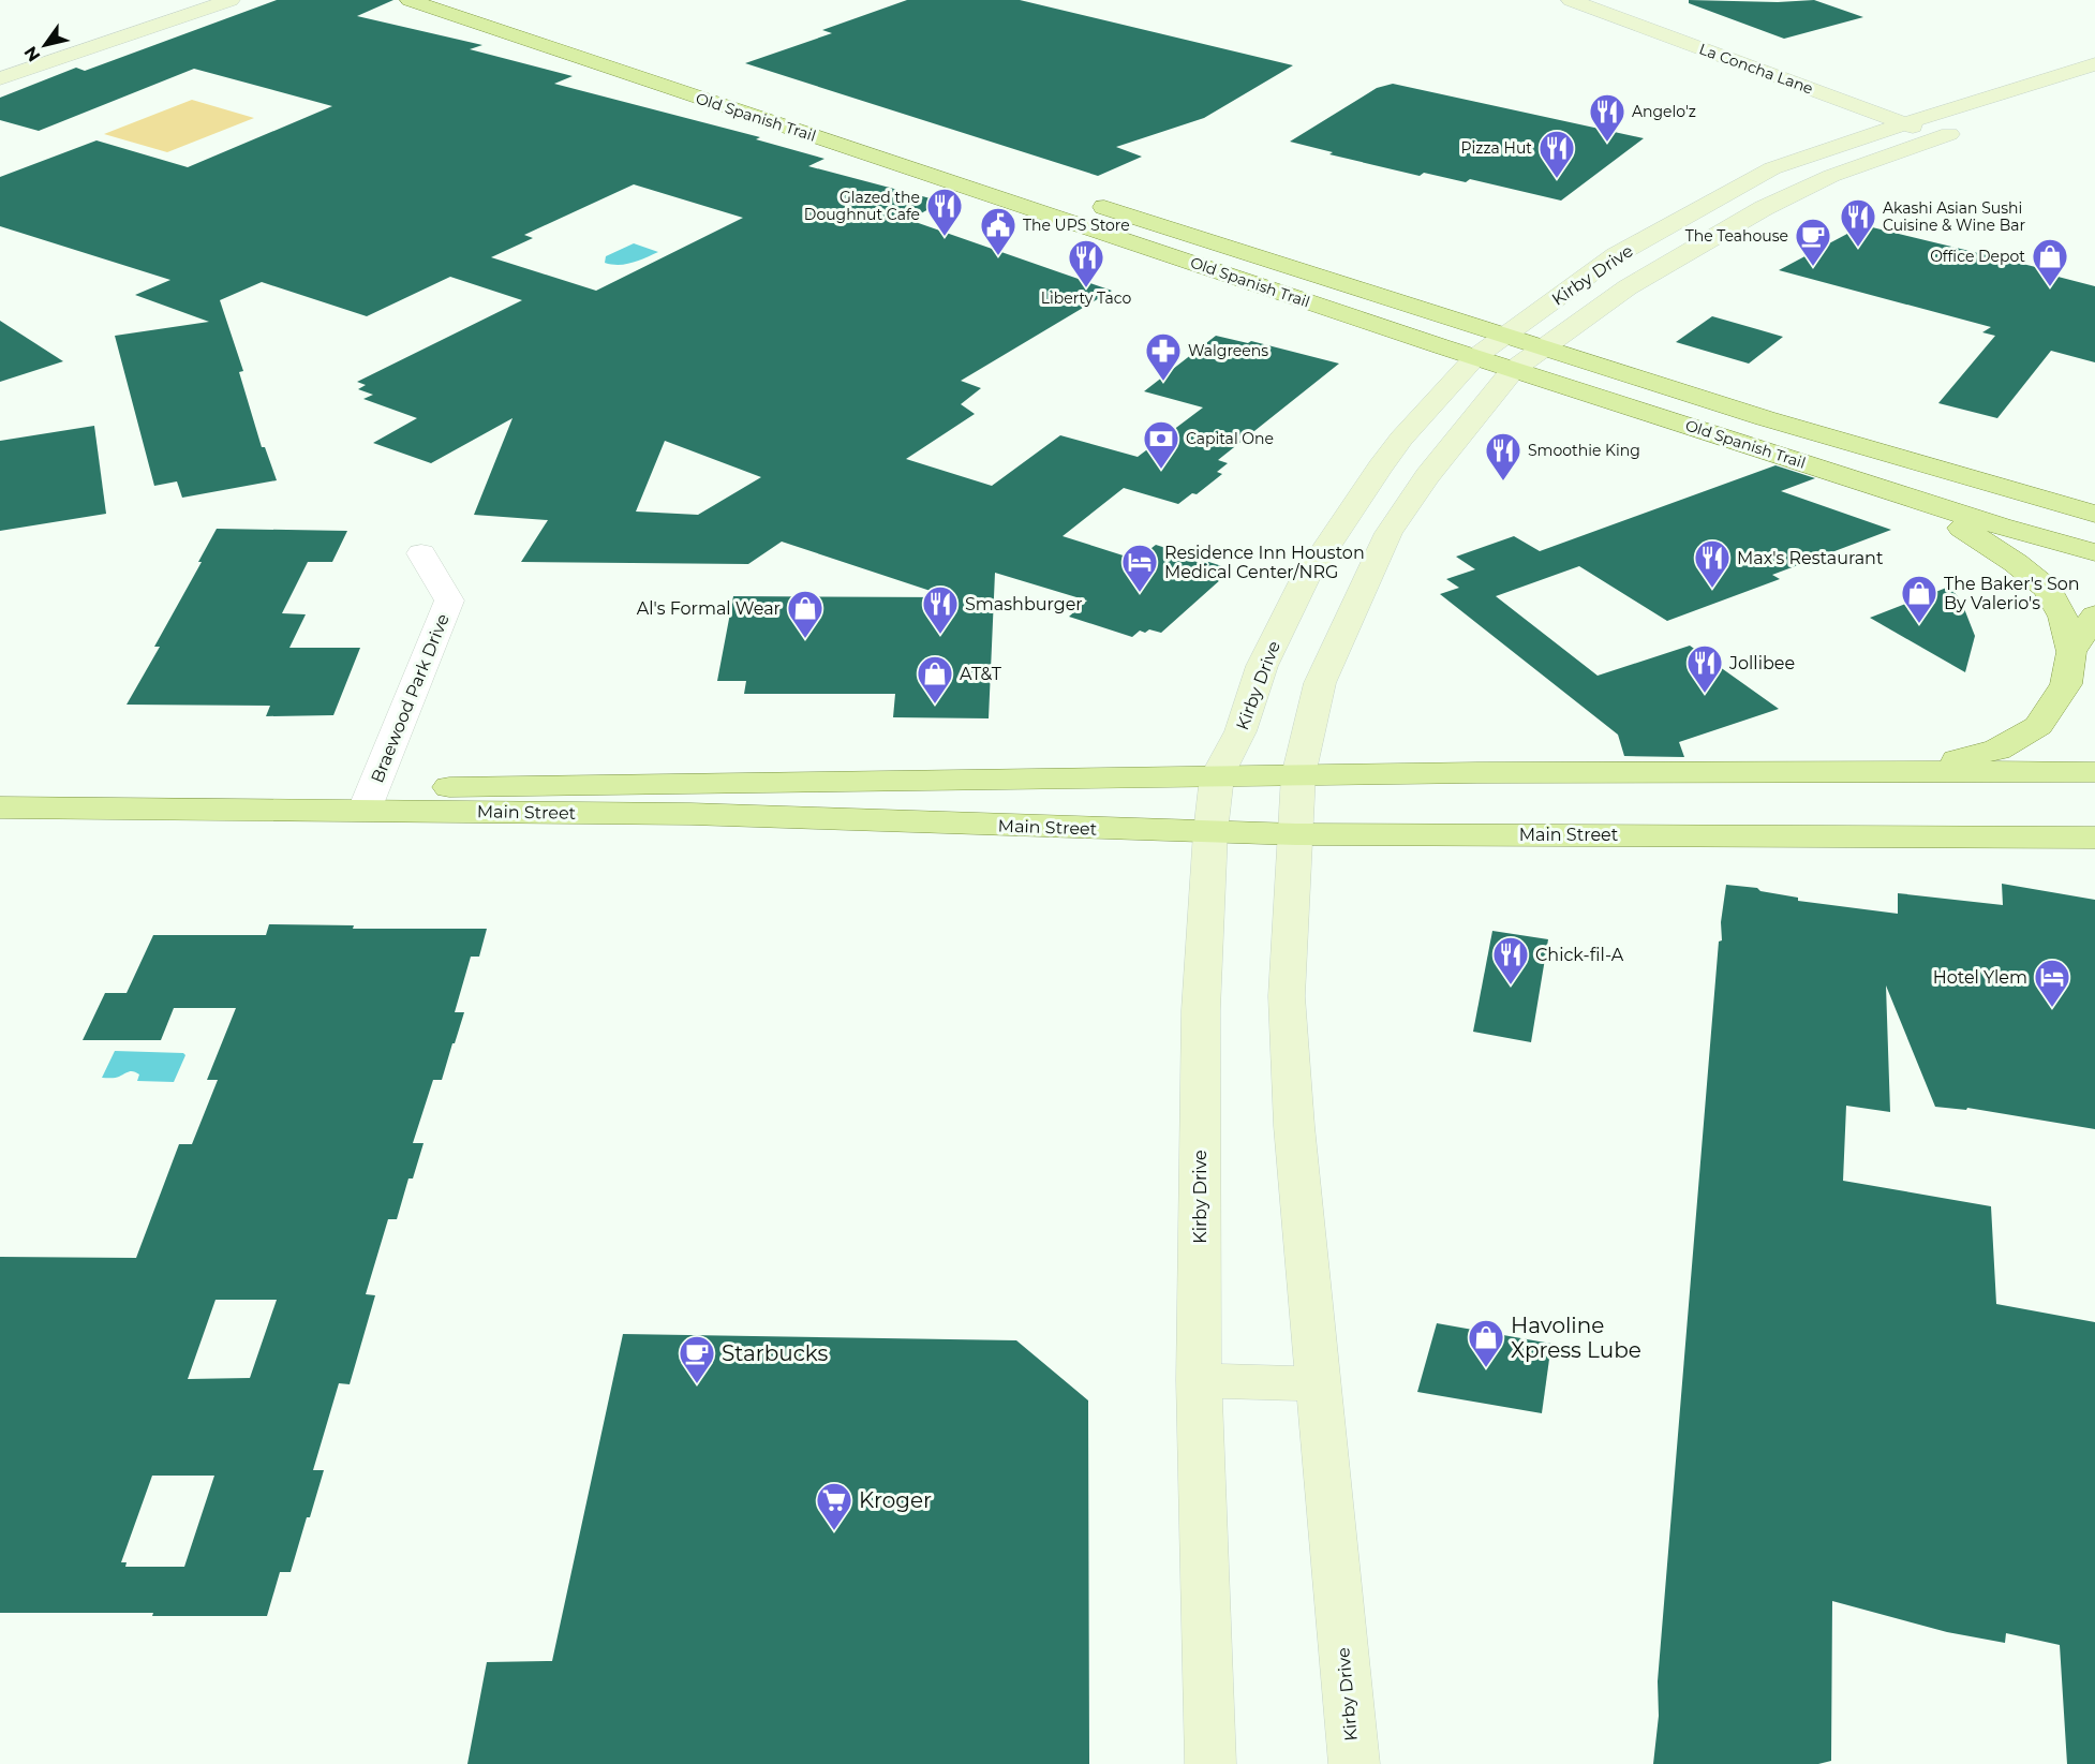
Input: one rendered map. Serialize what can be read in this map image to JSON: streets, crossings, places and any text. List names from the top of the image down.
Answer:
{
  "streets": {
    "main road": [
      "La Concha Lane",
      "Old Spanish Trail",
      "Kirby Drive",
      "Main Street"
    ],
    "street": ["Braewood Park Drive"]
  },
  "crossings": [
    ["La Concha Lane", "Kirby Drive"],
    ["Old Spanish Trail", "Kirby Drive"],
    ["Kirby Drive", "Main Street"],
    ["Braewood Park Drive", "Main Street"]
  ],
  "places": {
    "restaurant": [
      "Angelo'z",
      "Pizza Hut",
      "Glazed the Doughnut Cafe",
      "Akashi Asian Sushi Cuisine & Wine Bar",
      "Liberty Taco",
      "Smoothie King",
      "Max's Restaurant",
      "Smashburger",
      "Jollibee",
      "Chick-fil-A"
    ],
    "public building": ["The UPS Store"],
    "cafe": ["The Teahouse", "Starbucks"],
    "shop": [
      "Office Depot",
      "The Baker's Son By Valerio's",
      "Al's Formal Wear",
      "AT&T",
      "Havoline Xpress Lube"
    ],
    "pharmacy": ["Walgreens"],
    "bank": ["Capital One"],
    "hotel": ["Residence Inn Houston Medical Center/NRG", "Hotel Ylem"],
    "supermarket": ["Kroger"]
  },
  "north": "bottom left"
}
